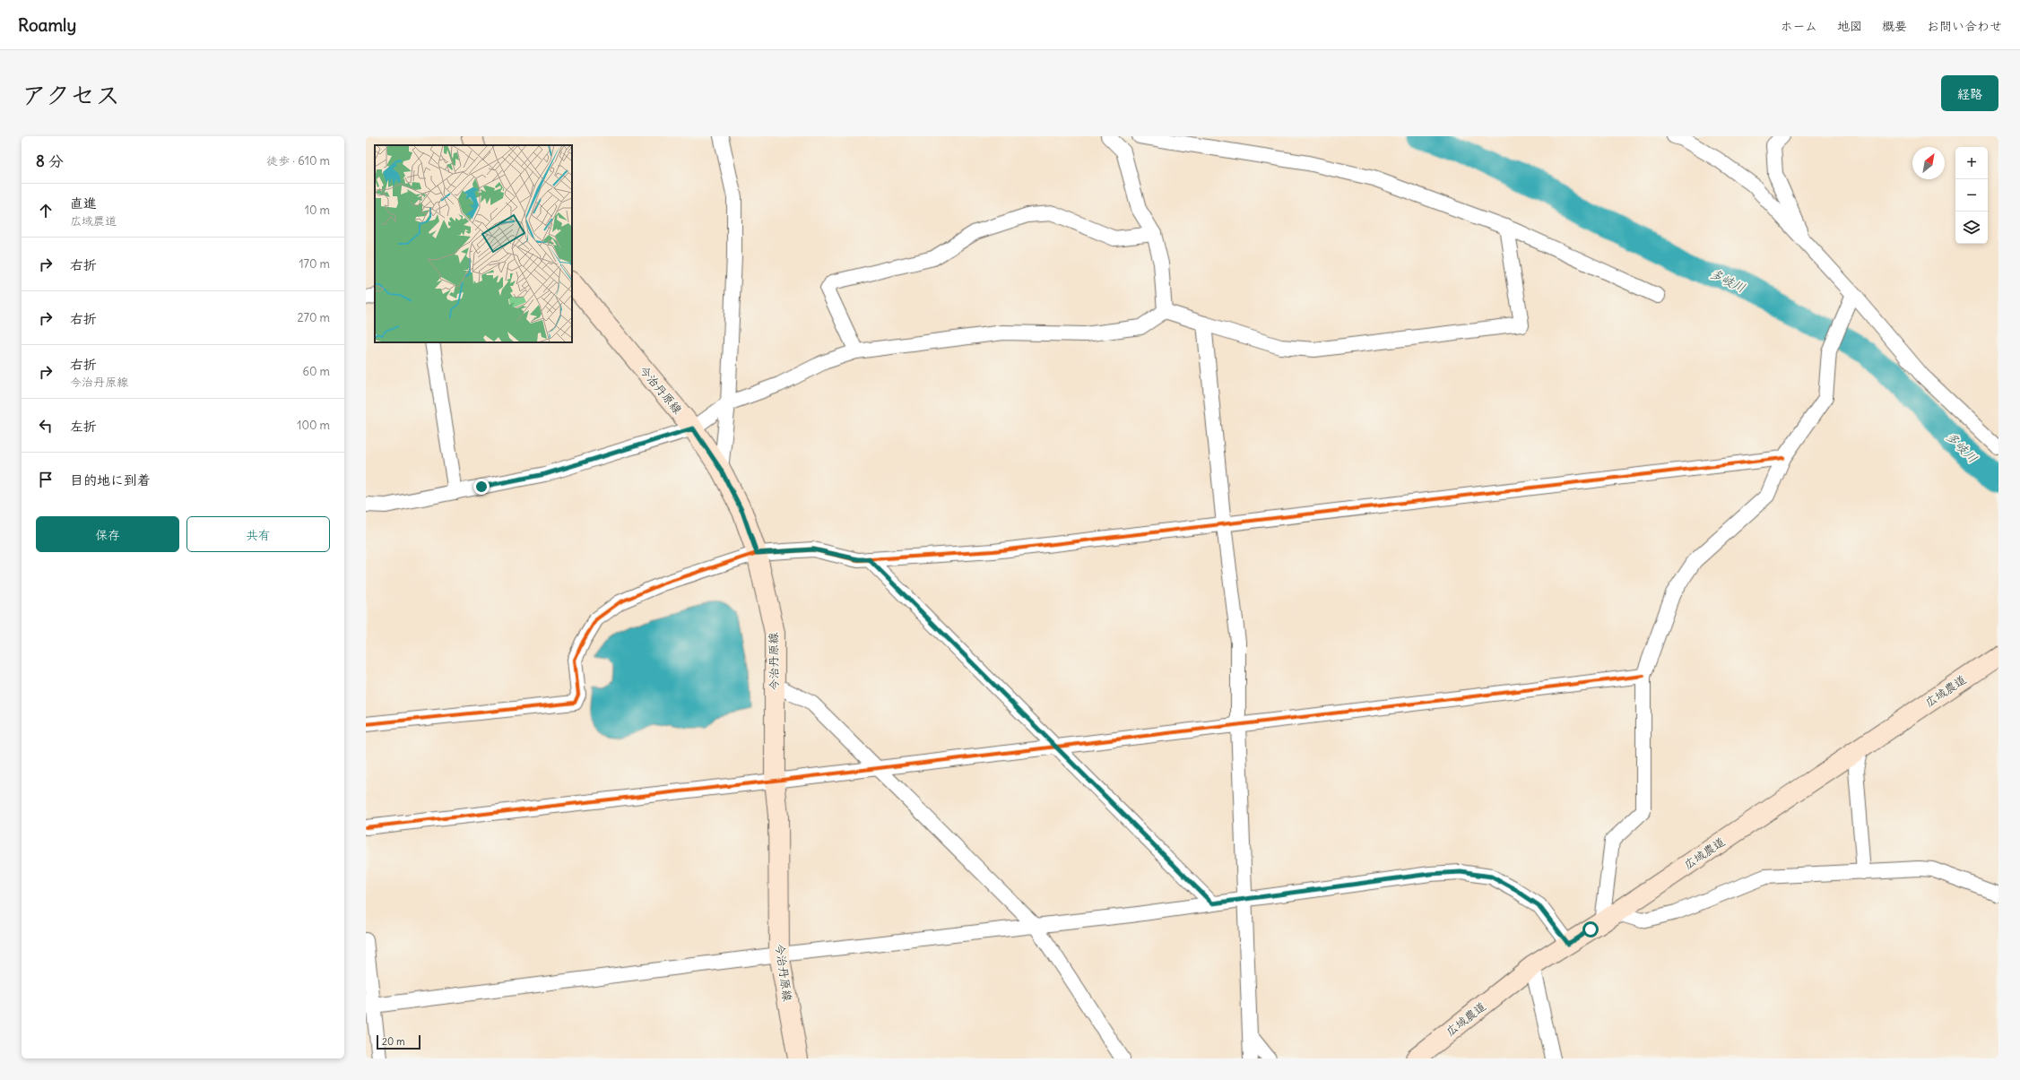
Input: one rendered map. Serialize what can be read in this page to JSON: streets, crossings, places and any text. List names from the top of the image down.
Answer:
{
  "streets": {
    "main road": ["今治丹原線", "広域農道"]
  },
  "water": ["多岐川"],
  "scale_bar": "20 m",
  "north": "top right",
  "page": {
    "header": "Roamly",
    "nav": [
      "ホーム",
      "地図",
      "概要",
      "お問い合わせ"
    ],
    "title": "アクセス",
    "buttons": [
      "経路",
      ["保存", "共有"]
    ],
    "heading": ["8 分", "徒歩 · 610 m"],
    "map_buttons": ["+", "−"],
    "list": [
      ["直進", "広域農道", "10 m"],
      ["右折", "170 m"],
      ["右折", "270 m"],
      ["右折", "今治丹原線", "60 m"],
      ["左折", "100 m"],
      "目的地に到着"
    ],
    "scale": "20 m"
  }
}
